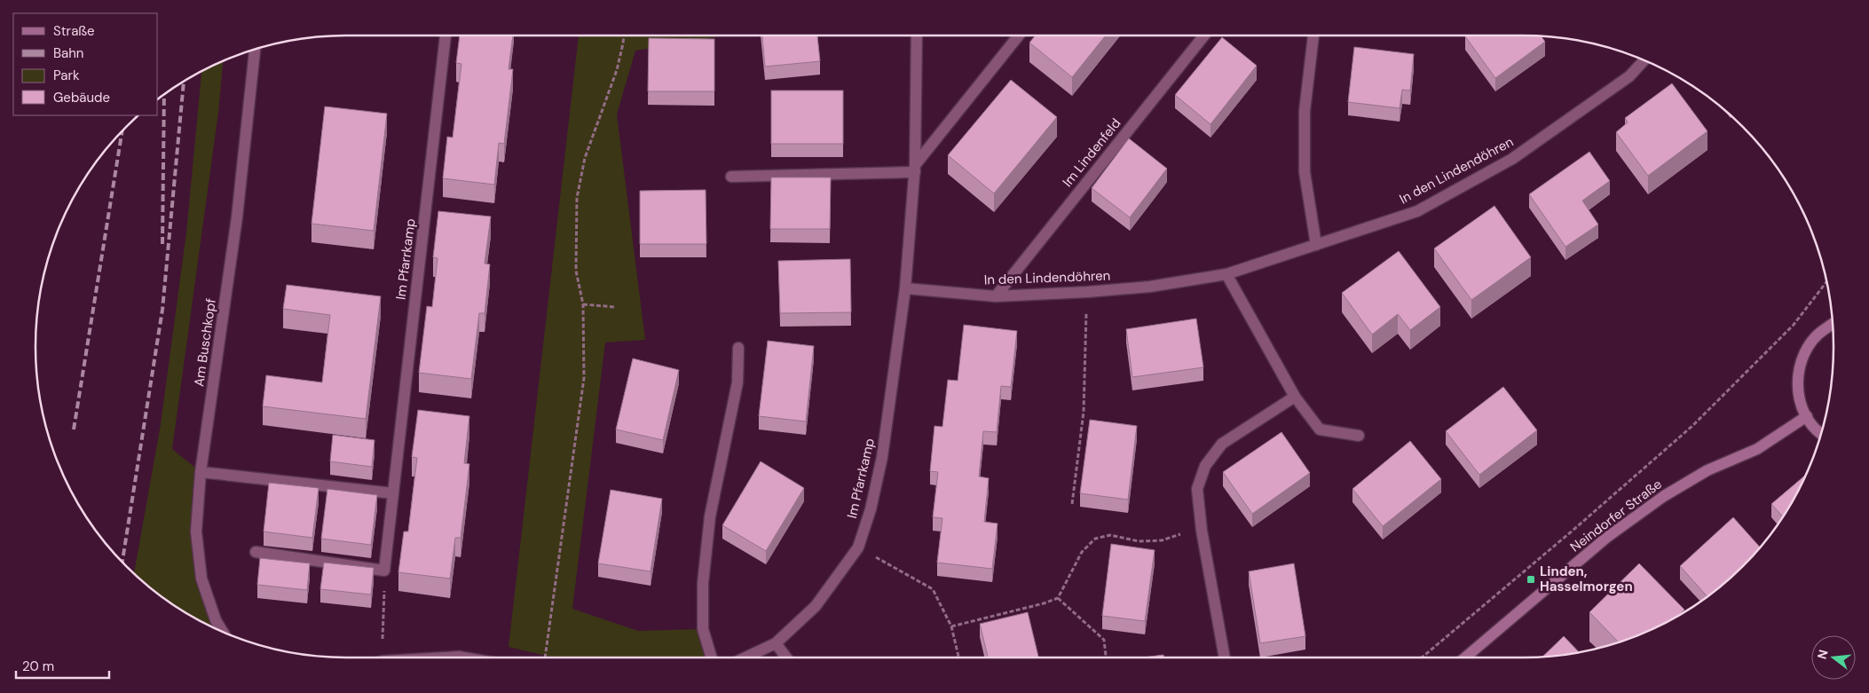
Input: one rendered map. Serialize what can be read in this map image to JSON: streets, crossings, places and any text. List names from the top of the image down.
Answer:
{
  "streets": {
    "street": [
      "Im Lindenfeld",
      "In den Lindendöhren",
      "Im Pfarrkamp",
      "Am Buschkopf",
      "Neindorfer Straße"
    ]
  },
  "crossings": [
    ["Im Lindenfeld", "In den Lindendöhren"],
    ["In den Lindendöhren", "Im Pfarrkamp"]
  ],
  "places": {
    "transit": ["Linden, Hasselmorgen"]
  },
  "legend": [
    "Straße",
    "Bahn",
    "Park",
    "Gebäude"
  ],
  "scale_bar": "20 m",
  "north": "left"
}
